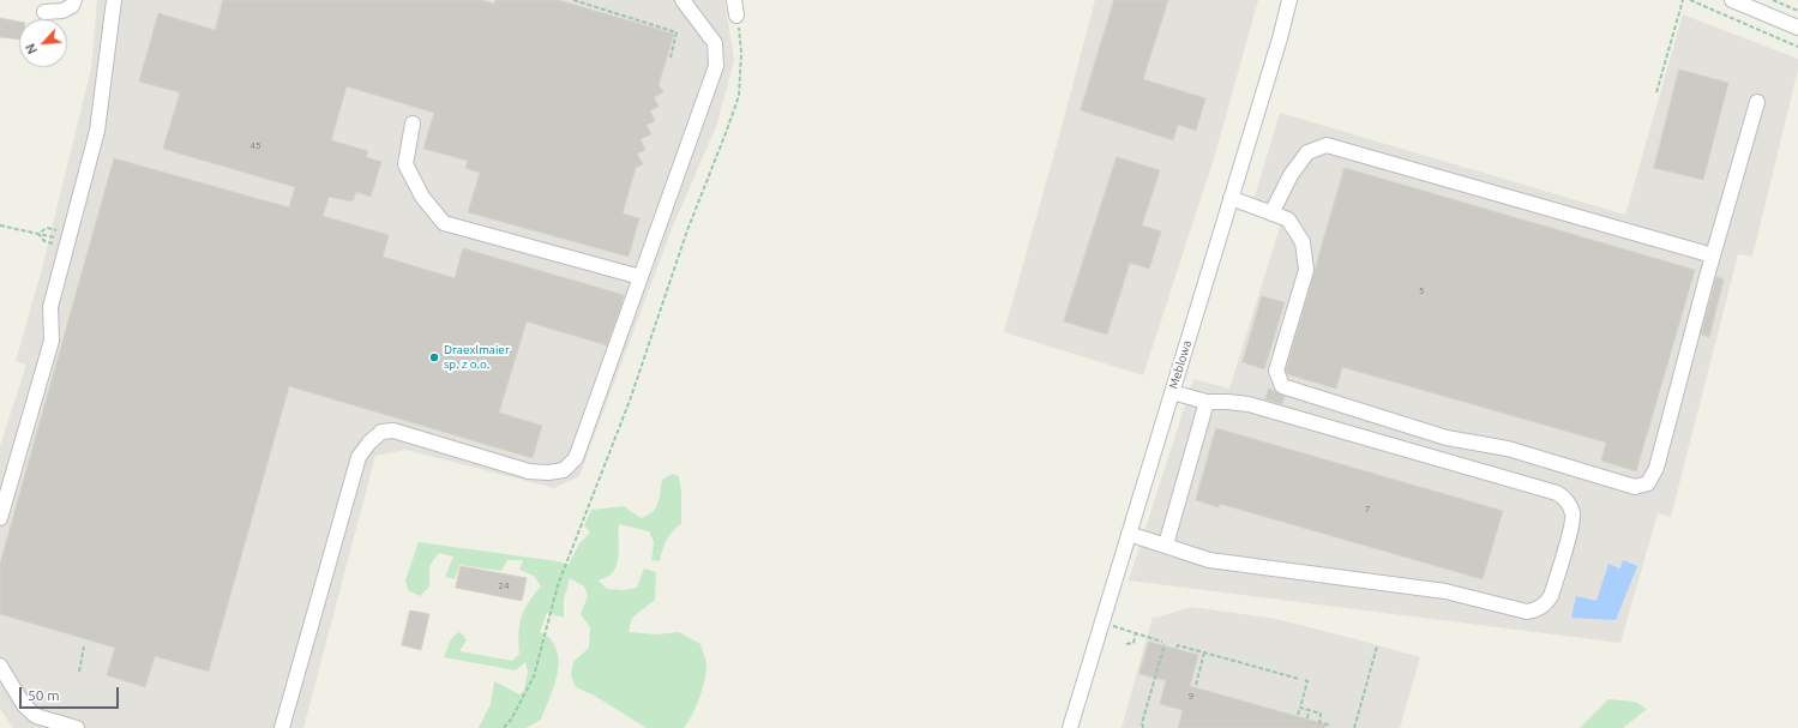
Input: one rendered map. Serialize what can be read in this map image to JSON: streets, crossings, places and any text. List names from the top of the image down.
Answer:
{
  "streets": {
    "street": ["Meblowa"]
  },
  "places": ["Draexlmaier sp. z o.o."],
  "house_numbers": [
    "45",
    "5",
    "7",
    "24",
    "9"
  ],
  "scale_bar": "50 m",
  "north": "bottom left"
}
